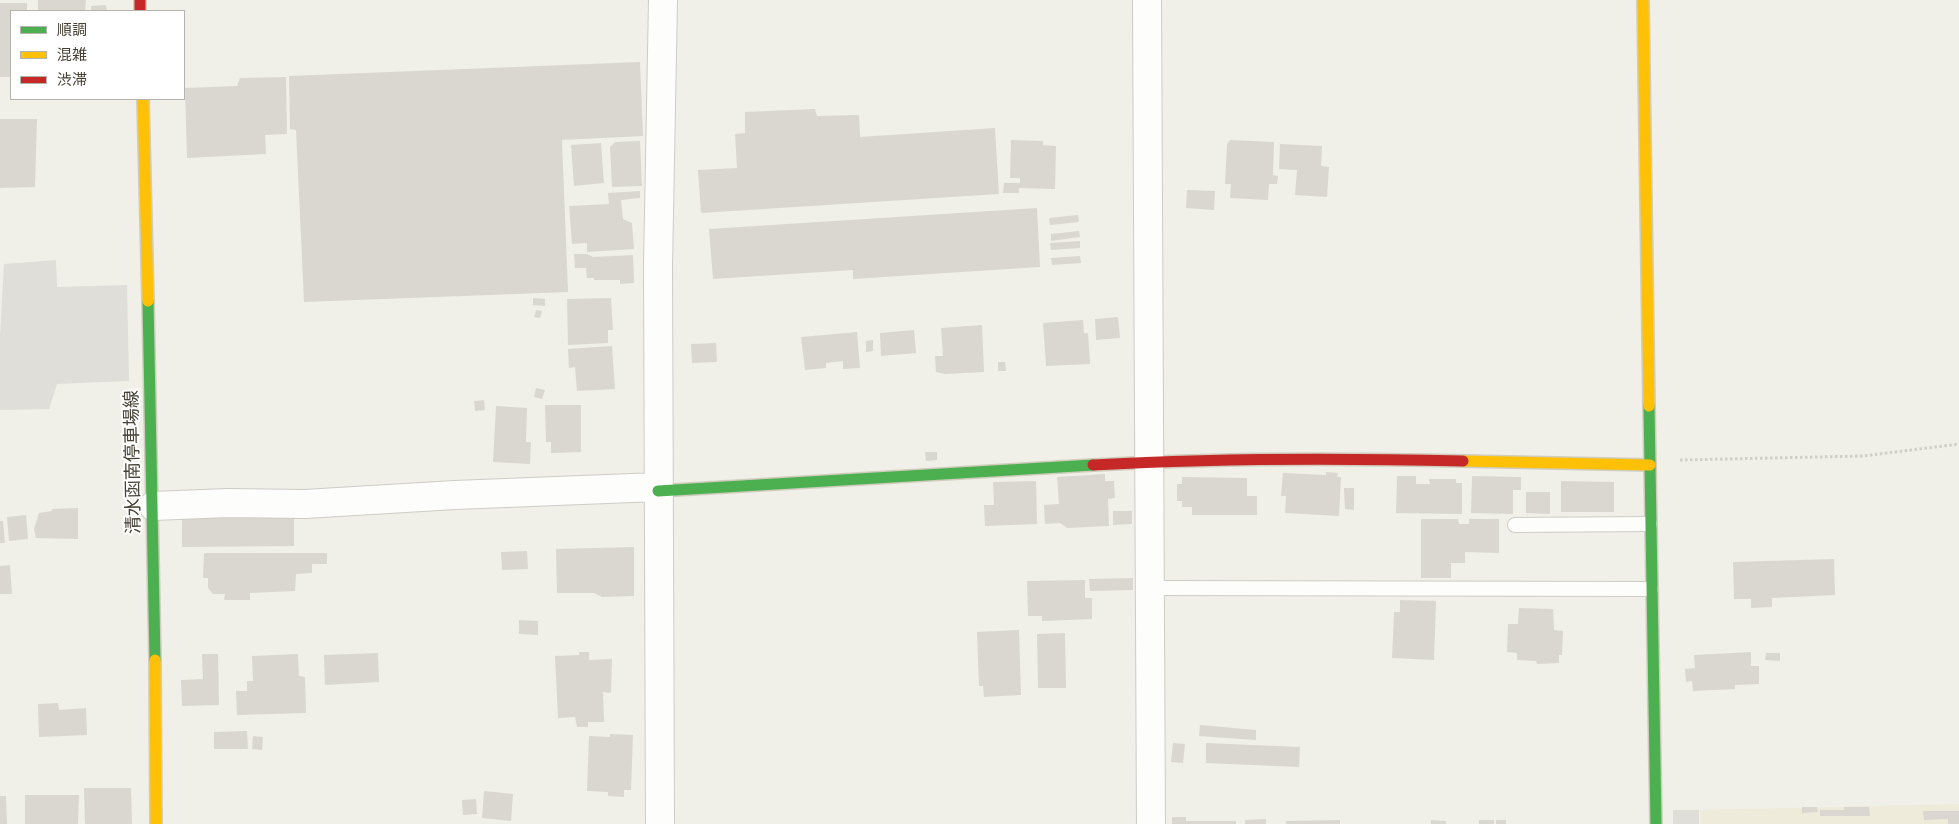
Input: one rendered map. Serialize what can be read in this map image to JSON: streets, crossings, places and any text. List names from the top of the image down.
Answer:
{
  "streets": {
    "street": ["清水函南停車場線"]
  },
  "legend": ["順調", "混雑", "渋滞"]
}
